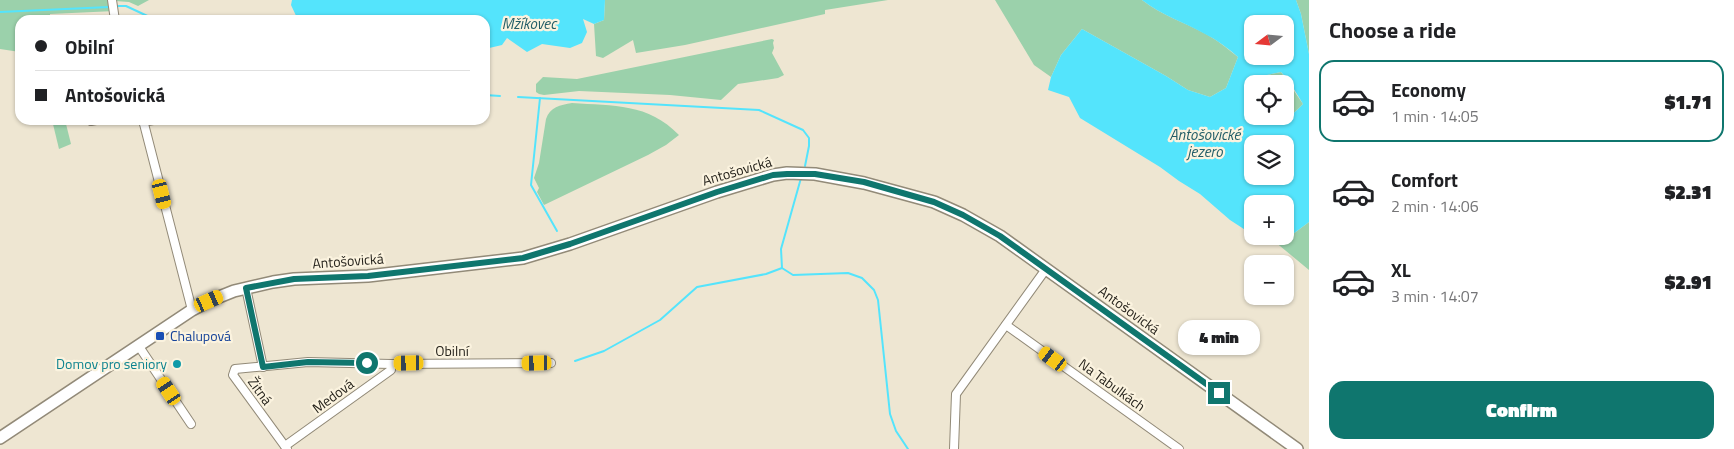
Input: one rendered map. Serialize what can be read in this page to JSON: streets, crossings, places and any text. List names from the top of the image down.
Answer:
{
  "streets": {
    "street": [
      "Antošovická",
      "Obilní",
      "Na Tabulkách",
      "Žitná",
      "Medová"
    ]
  },
  "crossings": [
    ["Obilní", "Žitná"],
    ["Obilní", "Medová"],
    ["Žitná", "Medová"]
  ],
  "water": ["Mžíkovec", "Antošovické jezero"],
  "places": {
    "transit": ["Chalupová"],
    "other": ["Domov pro seniory"]
  },
  "north": "left",
  "page": {
    "heading": "Choose a ride",
    "map_buttons": ["+", "−"],
    "banner": ["Obilní", "Antošovická"],
    "list": [
      {
        "name": "Economy",
        "note": "1 min · 14:05",
        "value": "$1.71"
      },
      {
        "name": "Comfort",
        "note": "2 min · 14:06",
        "value": "$2.31"
      },
      {
        "name": "XL",
        "note": "3 min · 14:07",
        "value": "$2.91"
      }
    ],
    "bubble": "4 min",
    "buttons": "Confirm"
  }
}
